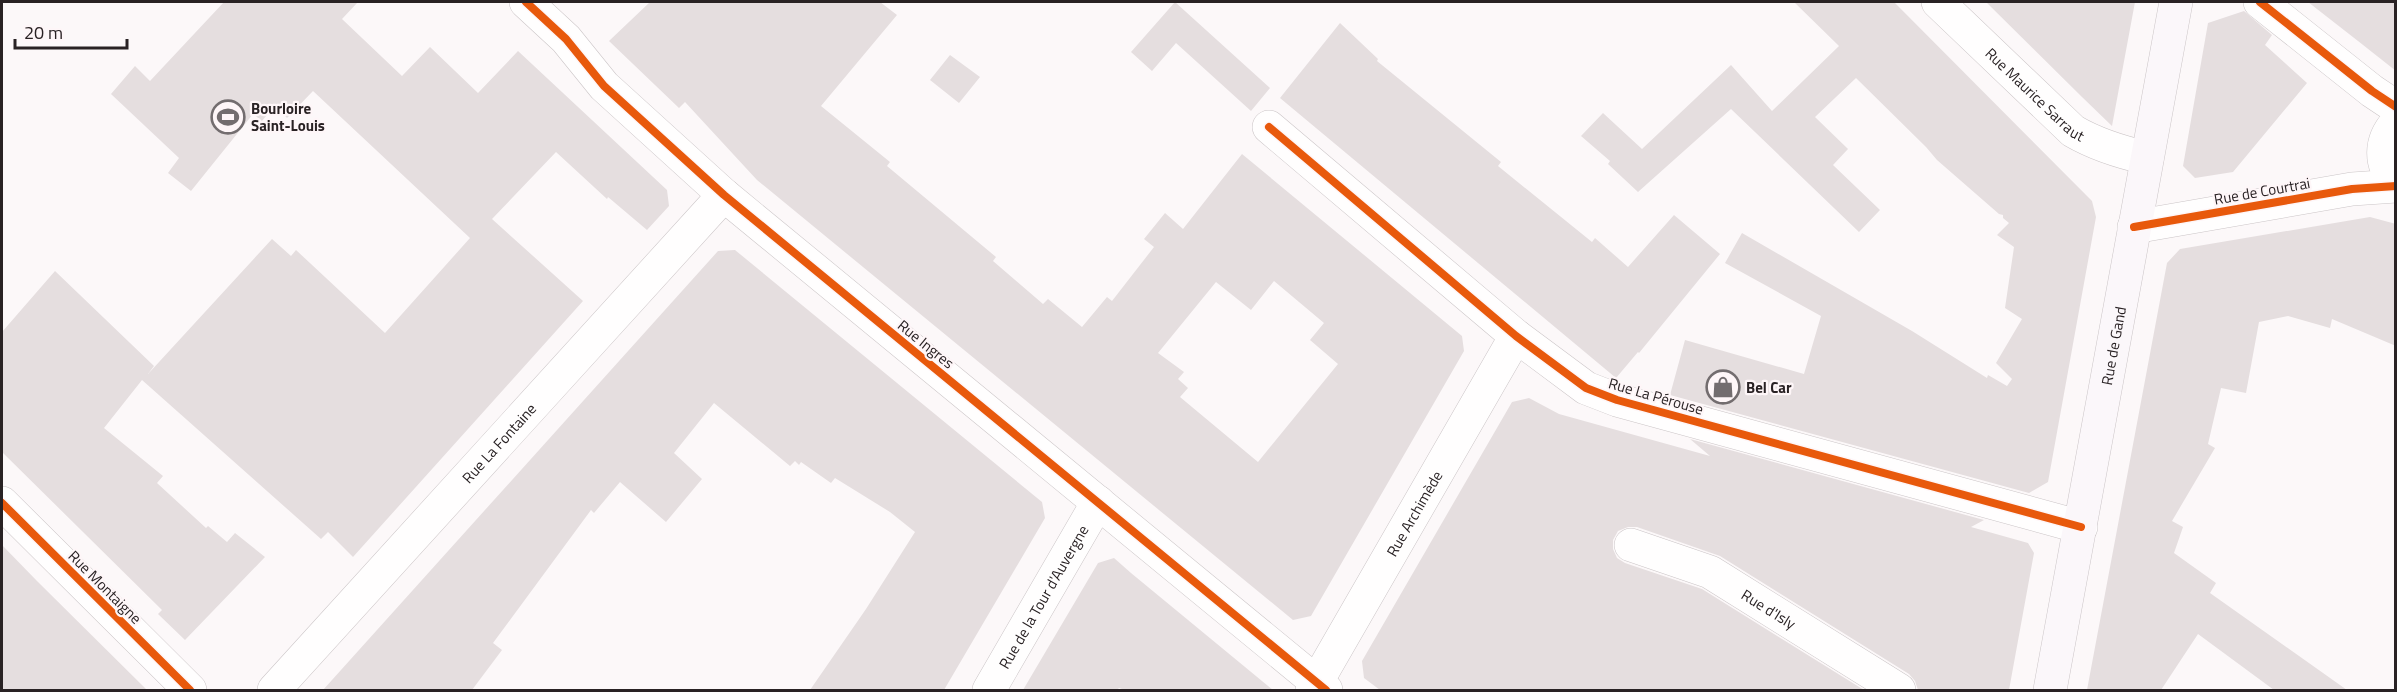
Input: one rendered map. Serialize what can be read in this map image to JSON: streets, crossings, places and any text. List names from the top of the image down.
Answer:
{
  "streets": {
    "main road": ["Rue de Gand"],
    "street": [
      "Rue Maurice Sarraut",
      "Rue de Courtrai",
      "Rue Ingres",
      "Rue La Pérouse",
      "Rue La Fontaine",
      "Rue Archimède",
      "Rue Montaigne",
      "Rue de la Tour d'Auvergne",
      "Rue d'Isly"
    ]
  },
  "crossings": [
    ["Rue Maurice Sarraut", "Rue de Gand"],
    ["Rue de Courtrai", "Rue de Gand"],
    ["Rue Ingres", "Rue La Fontaine"],
    ["Rue Ingres", "Rue Archimède"],
    ["Rue Ingres", "Rue de la Tour d'Auvergne"],
    ["Rue de Gand", "Rue La Pérouse"],
    ["Rue La Pérouse", "Rue Archimède"]
  ],
  "places": {
    "sports": ["Bourloire Saint-Louis"],
    "shop": ["Bel Car"]
  },
  "scale_bar": "20 m"
}
